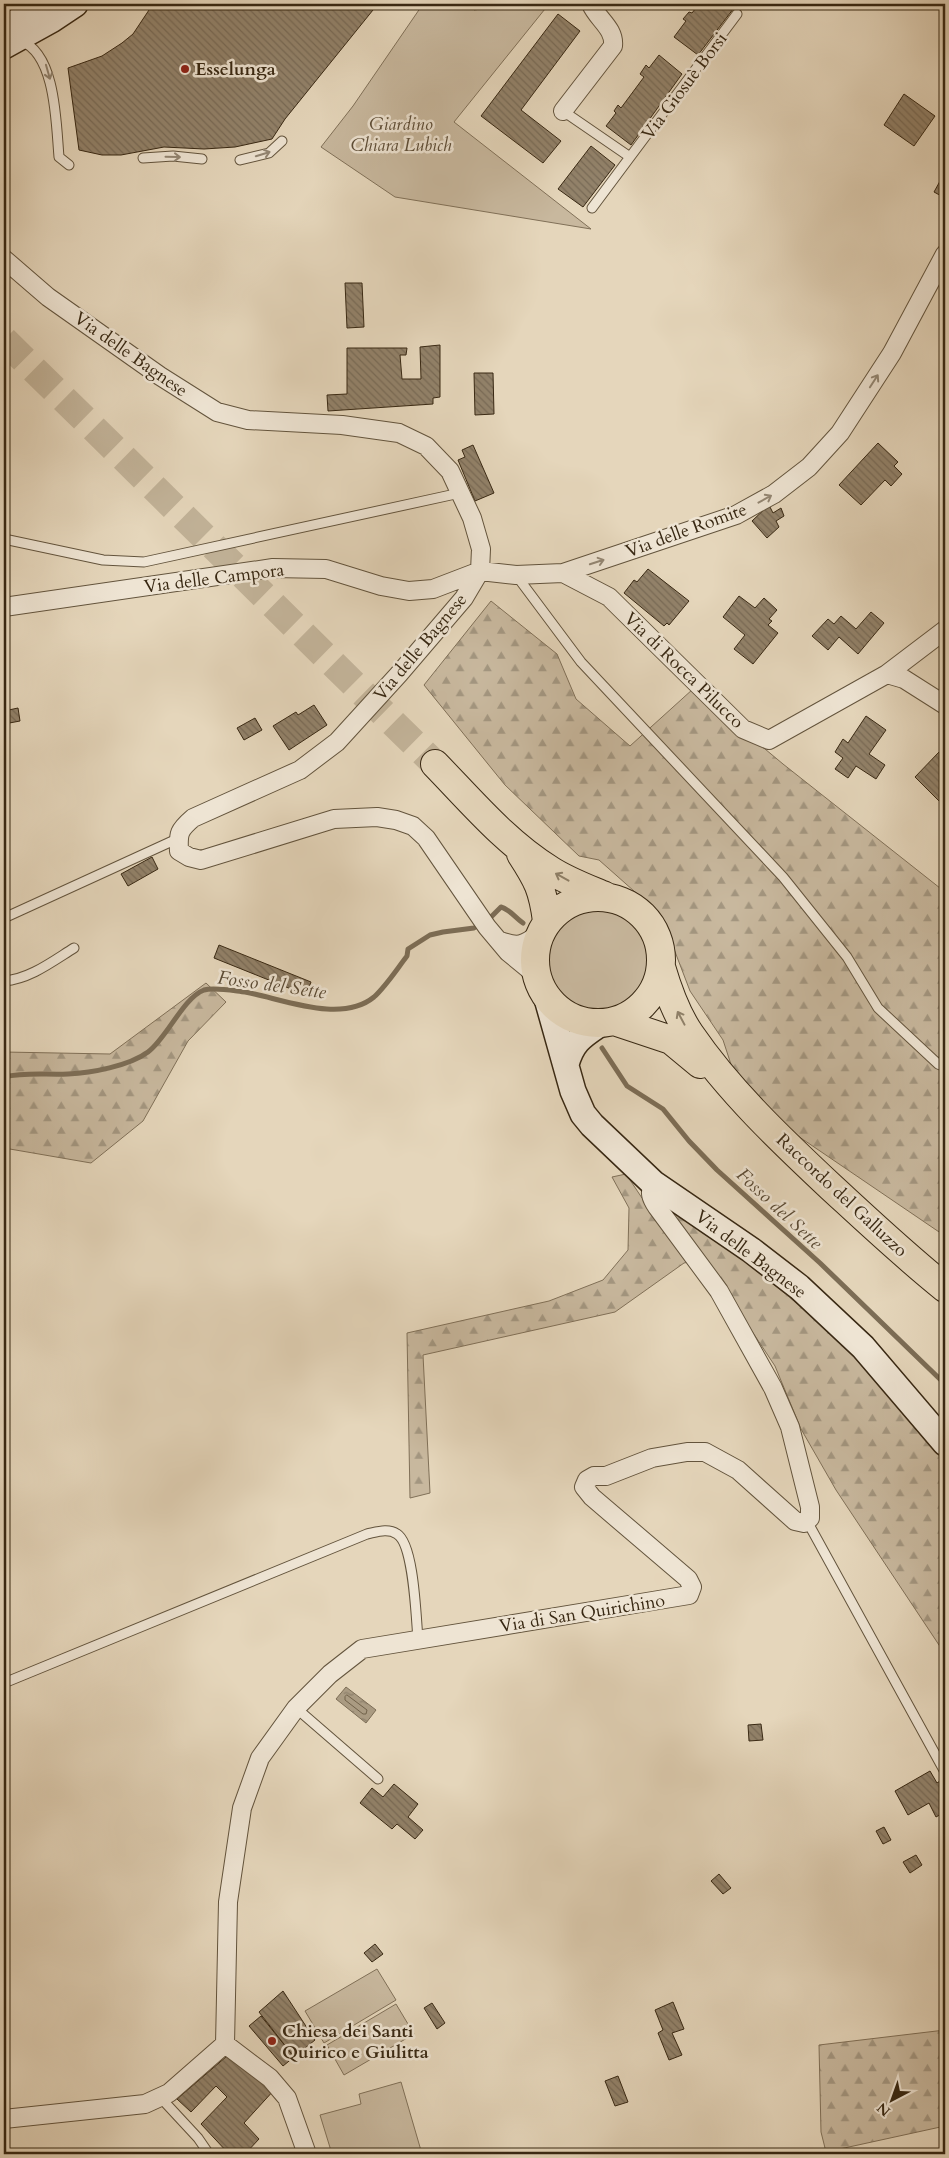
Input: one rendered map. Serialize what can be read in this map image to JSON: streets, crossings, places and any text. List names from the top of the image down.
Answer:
{
  "streets": {
    "main road": ["Via delle Bagnese", "Raccordo del Galluzzo"],
    "street": [
      "Via Giosuè Borsi",
      "Via delle Romite",
      "Via delle Campora",
      "Via di Rocca Pilucco",
      "Via di San Quirichino"
    ]
  },
  "crossings": [
    ["Via delle Bagnese", "Via delle Romite"],
    ["Via delle Bagnese", "Via delle Campora"],
    ["Via delle Bagnese", "Raccordo del Galluzzo"],
    ["Via delle Romite", "Via delle Campora"],
    ["Via delle Romite", "Via di Rocca Pilucco"]
  ],
  "one_way": ["Via delle Romite"],
  "water": ["Fosso del Sette"],
  "parks": ["Giardino Chiara Lubich"],
  "places": ["Esselunga", "Chiesa dei Santi Quirico e Giulitta"],
  "north": "bottom left"
}
